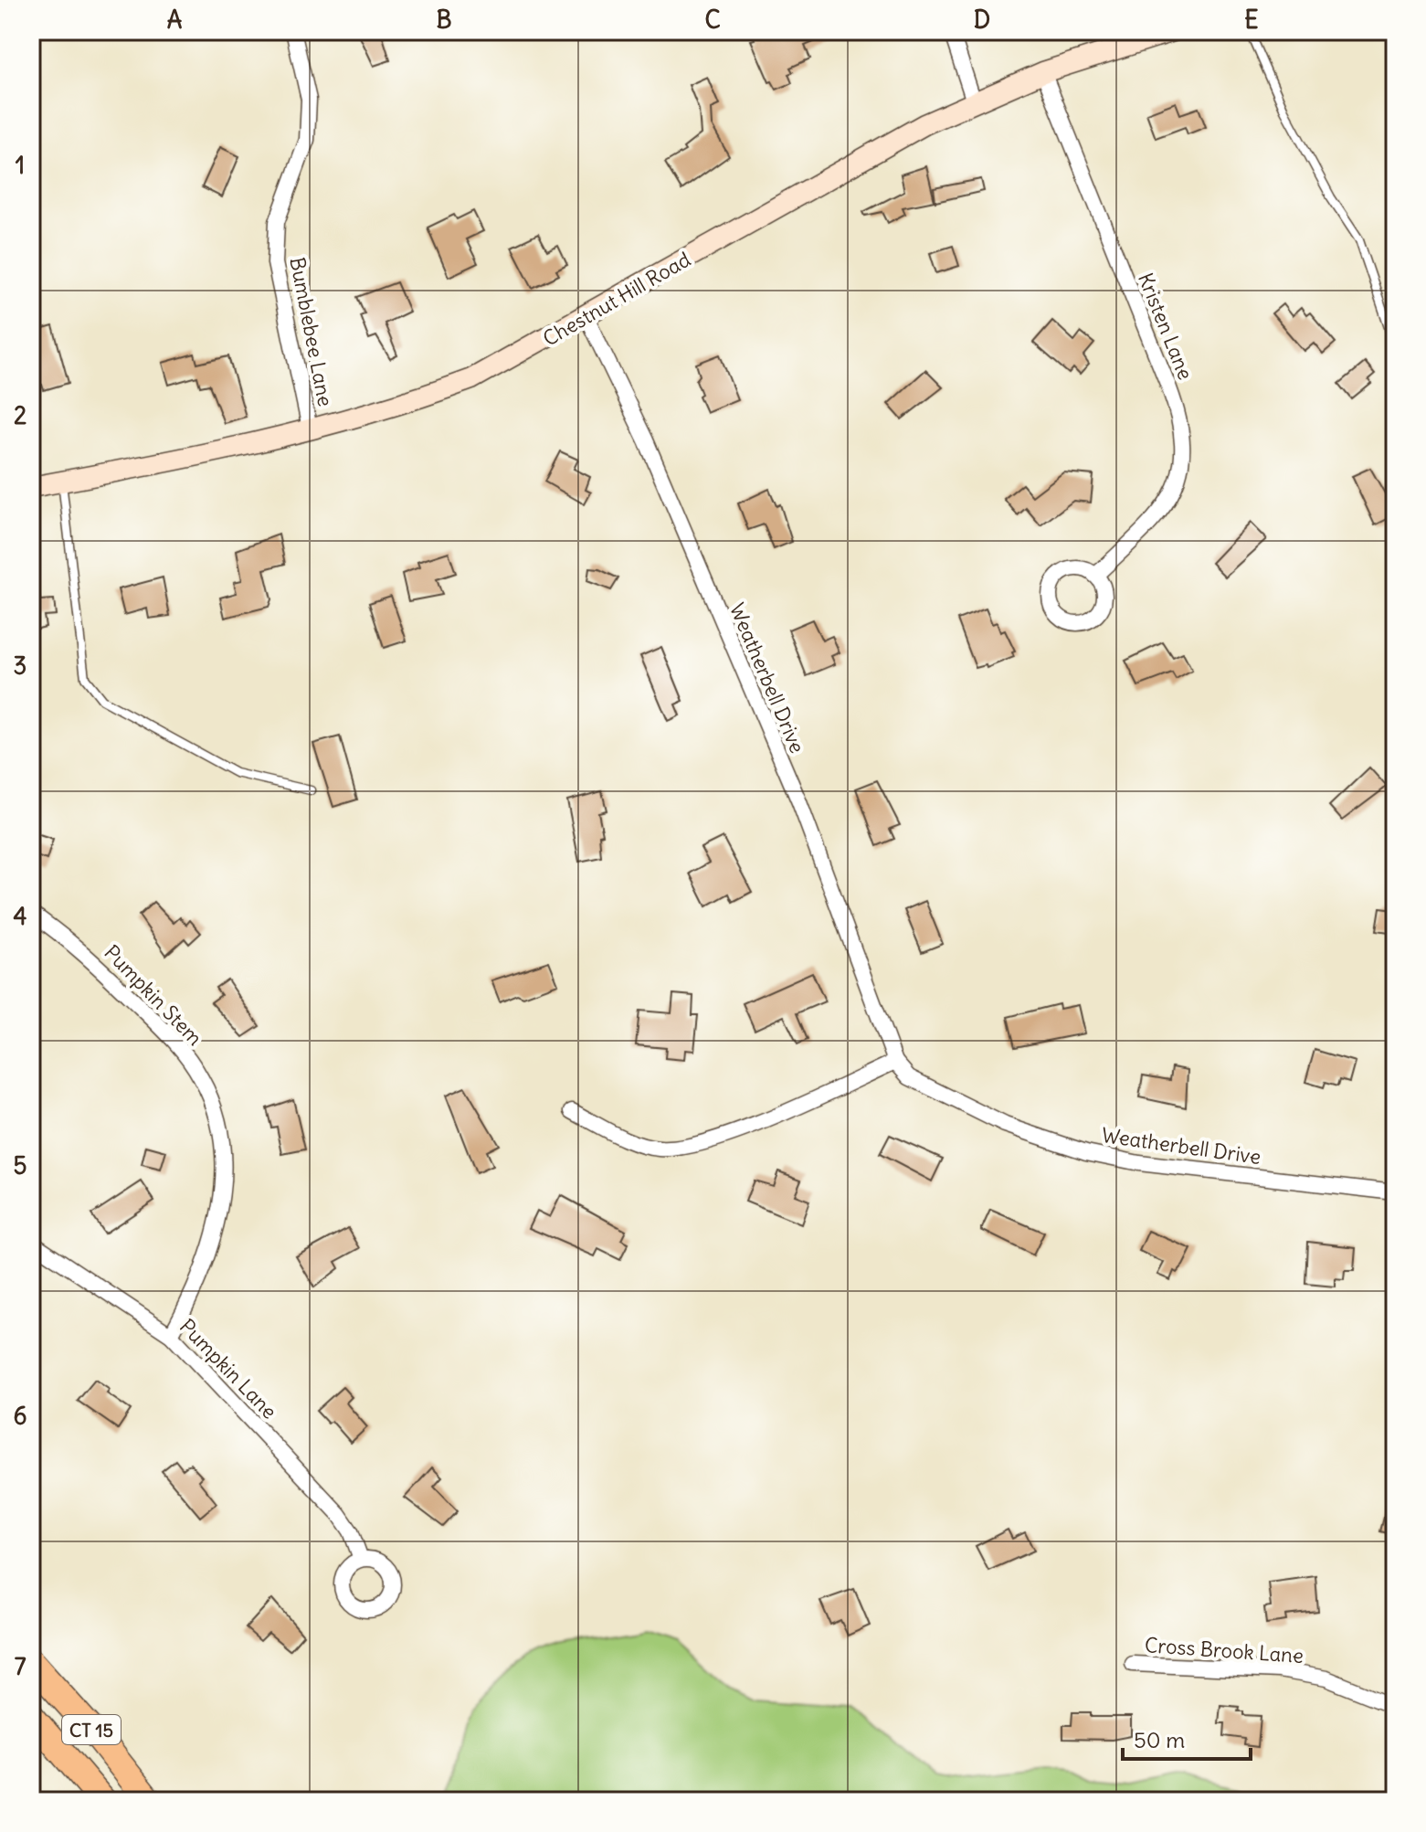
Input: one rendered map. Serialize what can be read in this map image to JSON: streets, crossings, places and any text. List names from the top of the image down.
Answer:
{
  "streets": {
    "highway": ["CT 15"],
    "main road": ["Chestnut Hill Road"],
    "street": [
      "Kristen Lane",
      "Bumblebee Lane",
      "Weatherbell Drive",
      "Pumpkin Stem",
      "Pumpkin Lane",
      "Cross Brook Lane"
    ]
  },
  "crossings": [
    ["Chestnut Hill Road", "Kristen Lane"],
    ["Chestnut Hill Road", "Bumblebee Lane"],
    ["Chestnut Hill Road", "Weatherbell Drive"],
    ["Pumpkin Stem", "Pumpkin Lane"]
  ],
  "scale_bar": "50 m",
  "grid": {
    "columns": [
      "A",
      "B",
      "C",
      "D",
      "E"
    ],
    "rows": [
      "1",
      "2",
      "3",
      "4",
      "5",
      "6",
      "7"
    ]
  }
}
